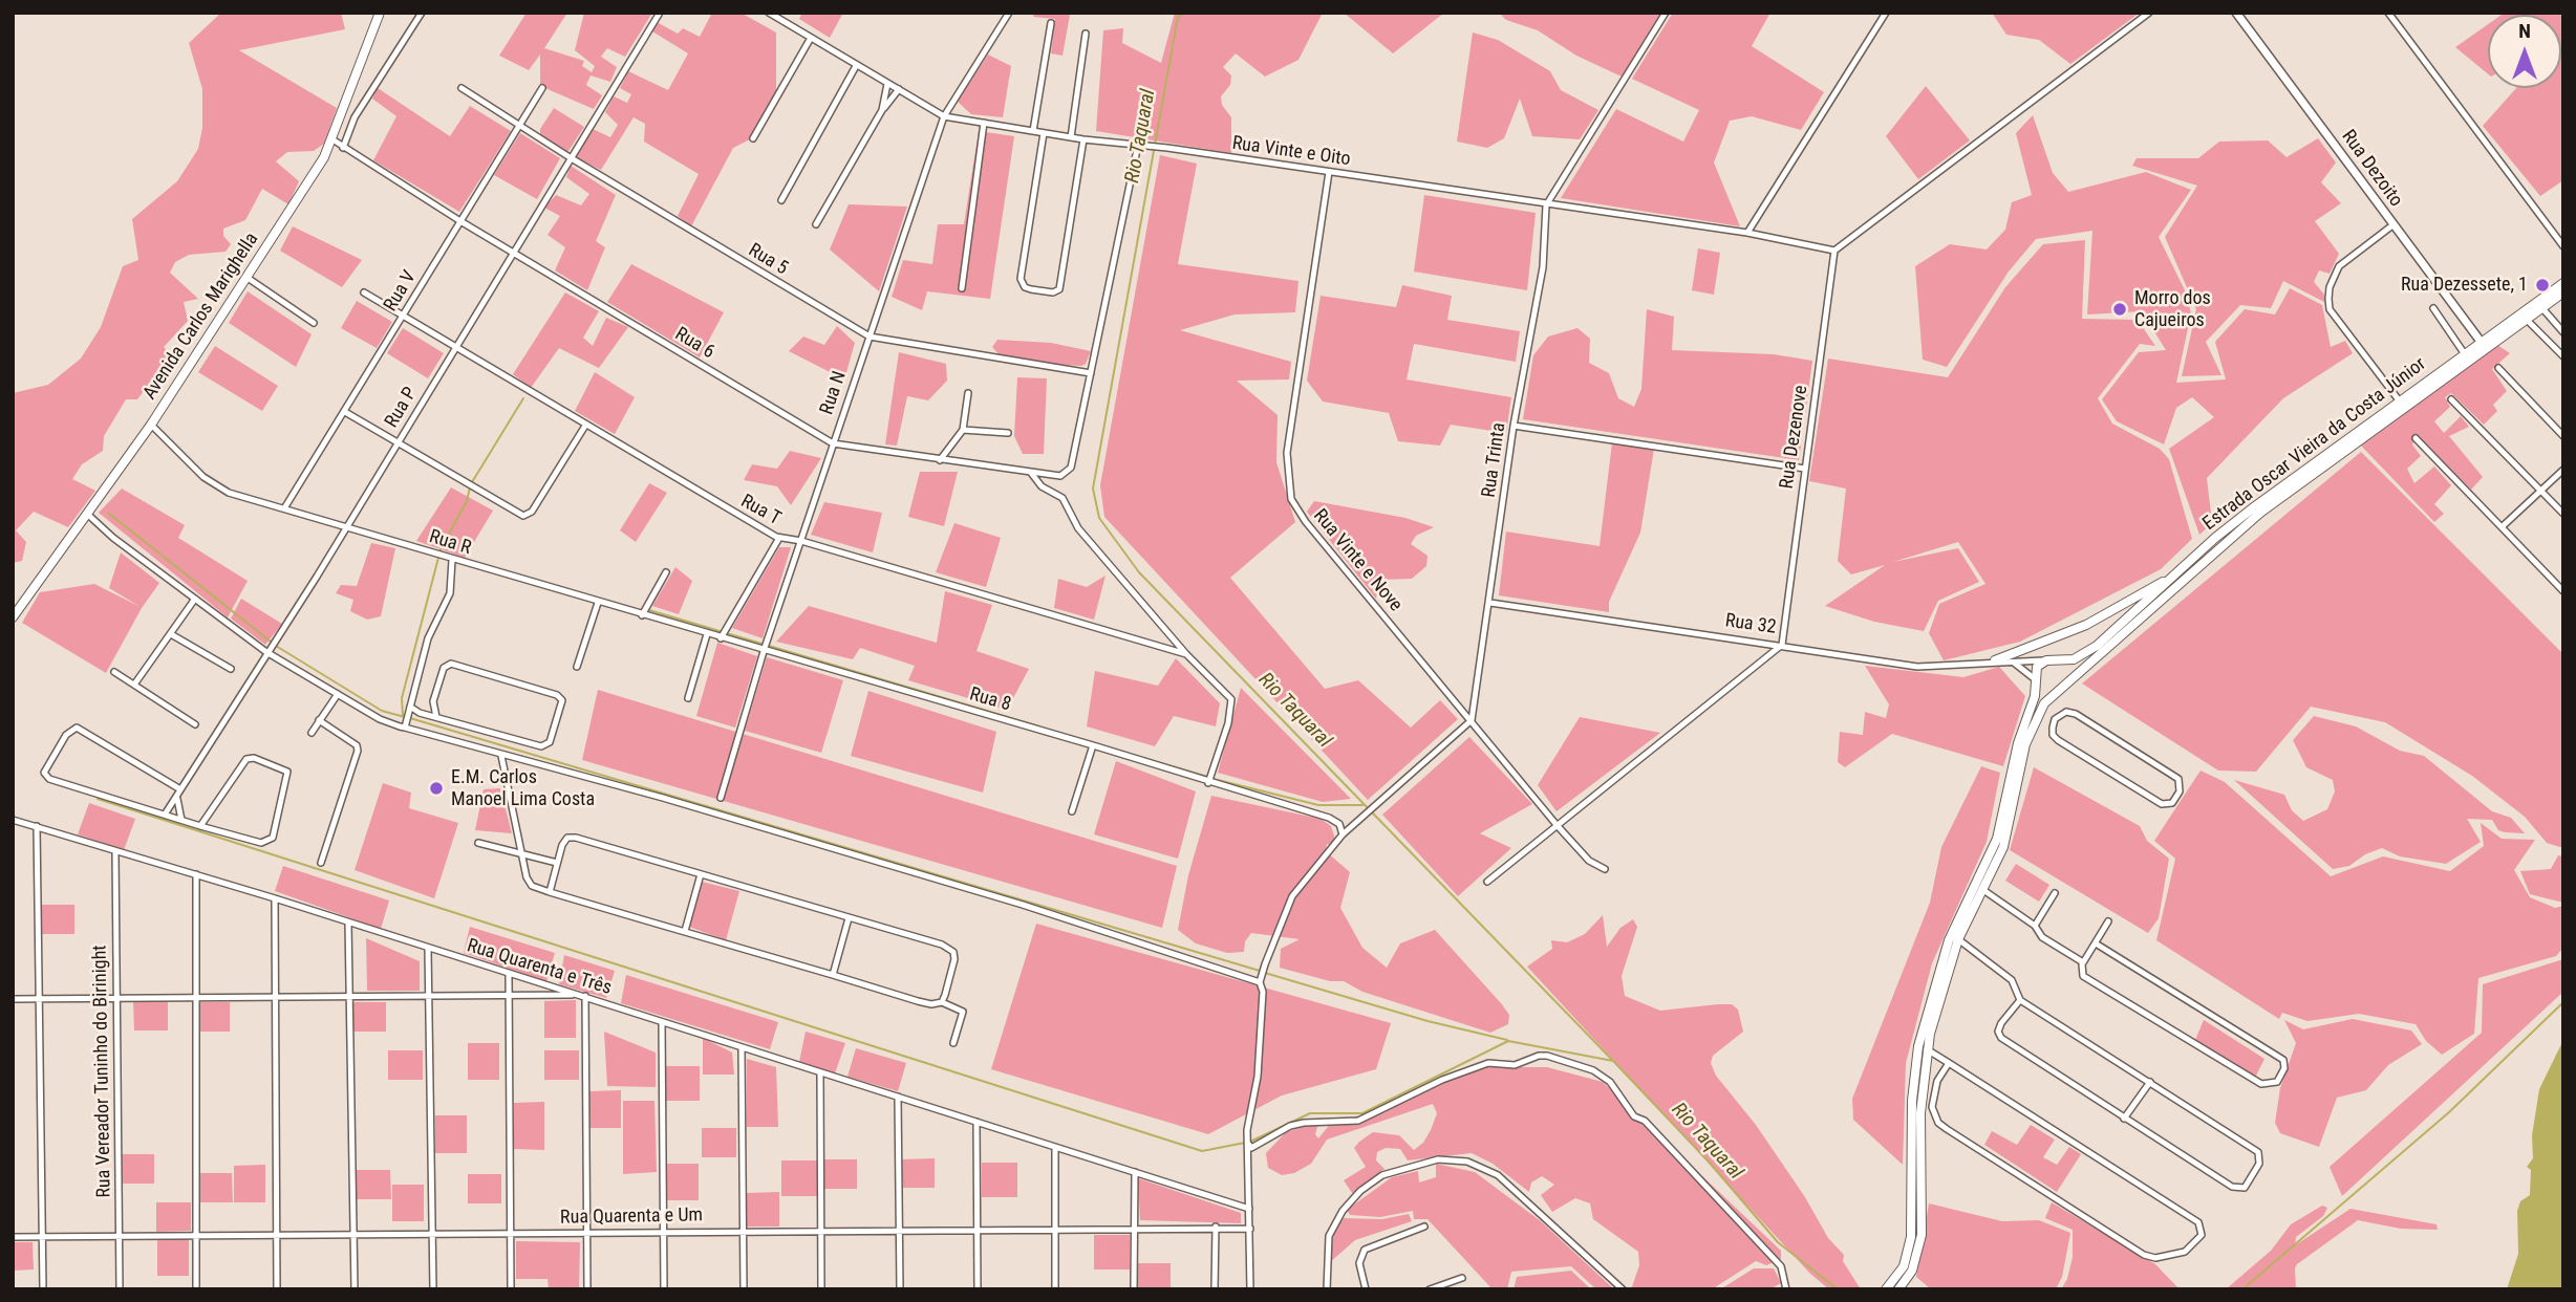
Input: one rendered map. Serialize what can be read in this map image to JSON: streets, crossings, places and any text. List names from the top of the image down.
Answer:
{
  "streets": {
    "main road": ["Rua Dezoito", "Avenida Carlos Marighella", "Estrada Oscar Vieira da Costa Júnior"],
    "street": [
      "Rua Vinte e Oito",
      "Rua 5",
      "Rua V",
      "Rua 6",
      "Rua N",
      "Rua P",
      "Rua Dezenove",
      "Rua Trinta",
      "Rua T",
      "Rua R",
      "Rua Vinte e Nove",
      "Rua 32",
      "Rua 8",
      "Rua Quarenta e Três",
      "Rua Vereador Tuninho do Birinight",
      "Rua Quarenta e Um"
    ]
  },
  "crossings": [
    ["Rua Vinte e Oito", "Rua N"],
    ["Rua Vinte e Oito", "Rua Dezenove"],
    ["Rua Vinte e Oito", "Rua Trinta"],
    ["Rua Vinte e Oito", "Rua Vinte e Nove"],
    ["Rua Dezoito", "Estrada Oscar Vieira da Costa Júnior"],
    ["Rua 5", "Rua V"],
    ["Rua 5", "Rua 6"],
    ["Rua 5", "Rua N"],
    ["Rua 5", "Rua P"],
    ["Rua V", "Rua 6"],
    ["Rua V", "Rua T"],
    ["Rua V", "Rua R"],
    ["Avenida Carlos Marighella", "Rua 6"],
    ["Avenida Carlos Marighella", "Rua R"],
    ["Rua 6", "Rua N"],
    ["Rua 6", "Rua P"],
    ["Rua N", "Rua T"],
    ["Rua N", "Rua R"],
    ["Rua N", "Rua 8"],
    ["Rua P", "Rua T"],
    ["Rua P", "Rua R"],
    ["Rua Dezenove", "Rua 32"],
    ["Estrada Oscar Vieira da Costa Júnior", "Rua 32"],
    ["Rua Trinta", "Rua Vinte e Nove"],
    ["Rua Trinta", "Rua 32"],
    ["Rua R", "Rua 8"],
    ["Rua Quarenta e Três", "Rua Vereador Tuninho do Birinight"],
    ["Rua Vereador Tuninho do Birinight", "Rua Quarenta e Um"]
  ],
  "water": ["Rio Taquaral"],
  "places": ["Rua Dezessete, 1", "Morro dos Cajueiros", "E.M. Carlos Manoel Lima Costa"],
  "north": "top"
}
